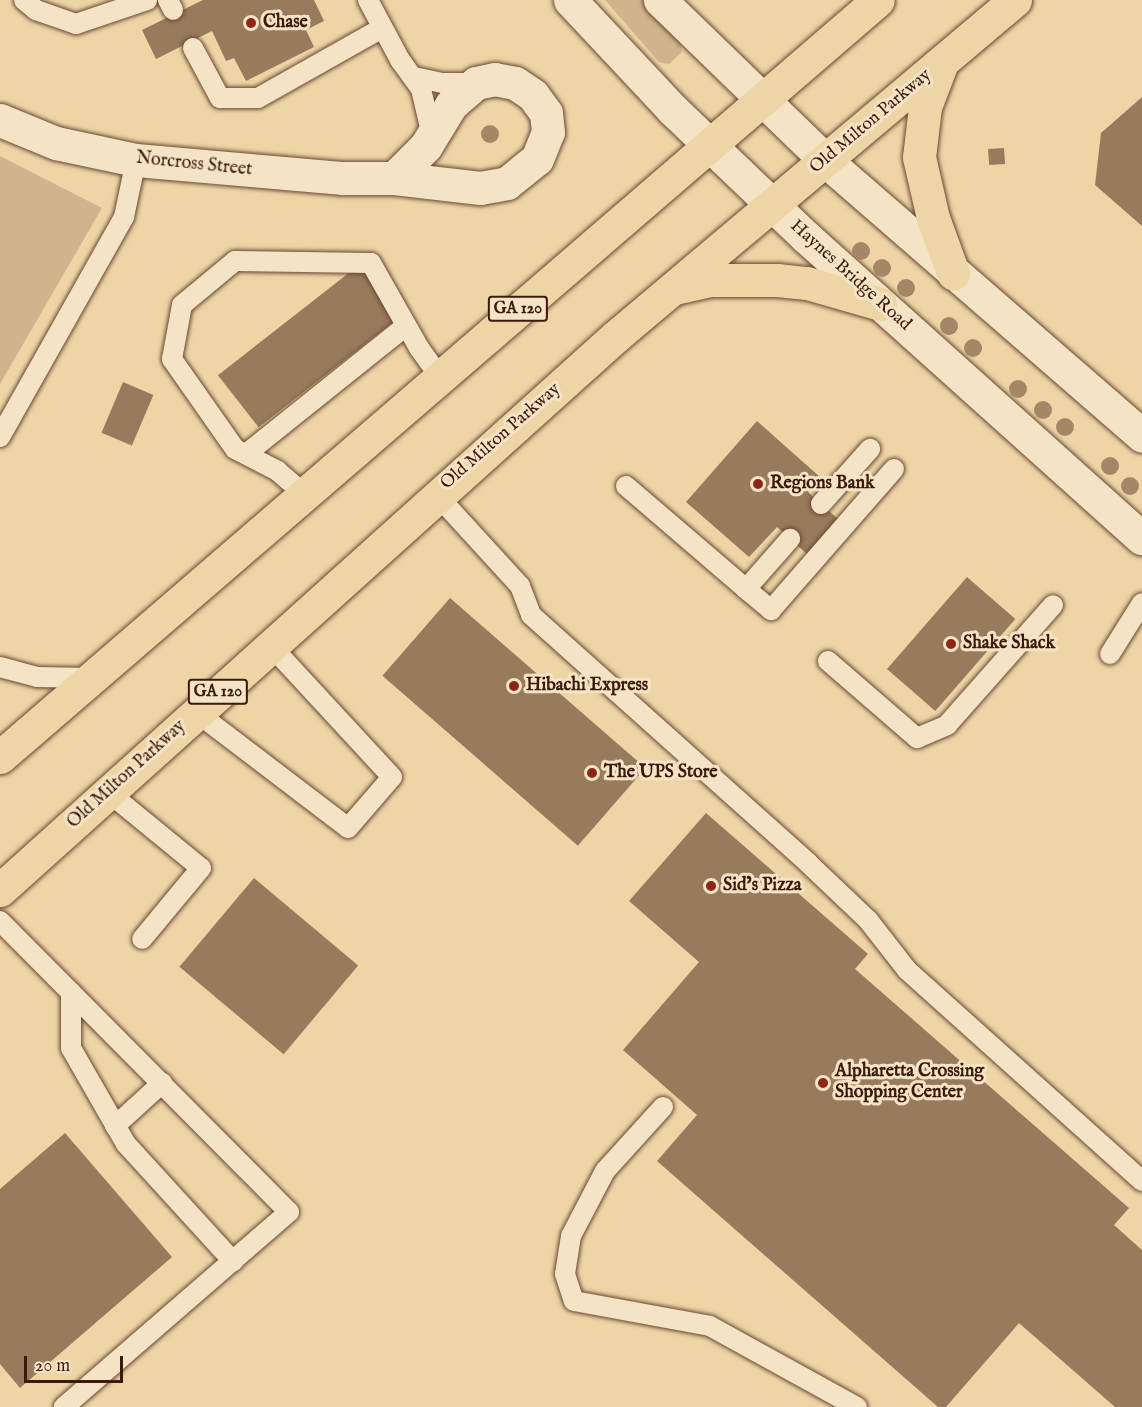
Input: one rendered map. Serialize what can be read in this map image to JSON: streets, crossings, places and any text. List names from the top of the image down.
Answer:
{
  "streets": {
    "highway": ["Old Milton Parkway", "GA 120"],
    "street": ["Norcross Street", "Haynes Bridge Road"]
  },
  "crossings": [
    ["Old Milton Parkway", "Haynes Bridge Road"],
    ["Haynes Bridge Road", "GA 120"]
  ],
  "places": [
    "Chase",
    "Regions Bank",
    "Shake Shack",
    "Hibachi Express",
    "The UPS Store",
    "Sid’s Pizza",
    "Alpharetta Crossing Shopping Center"
  ],
  "scale_bar": "20 m"
}
